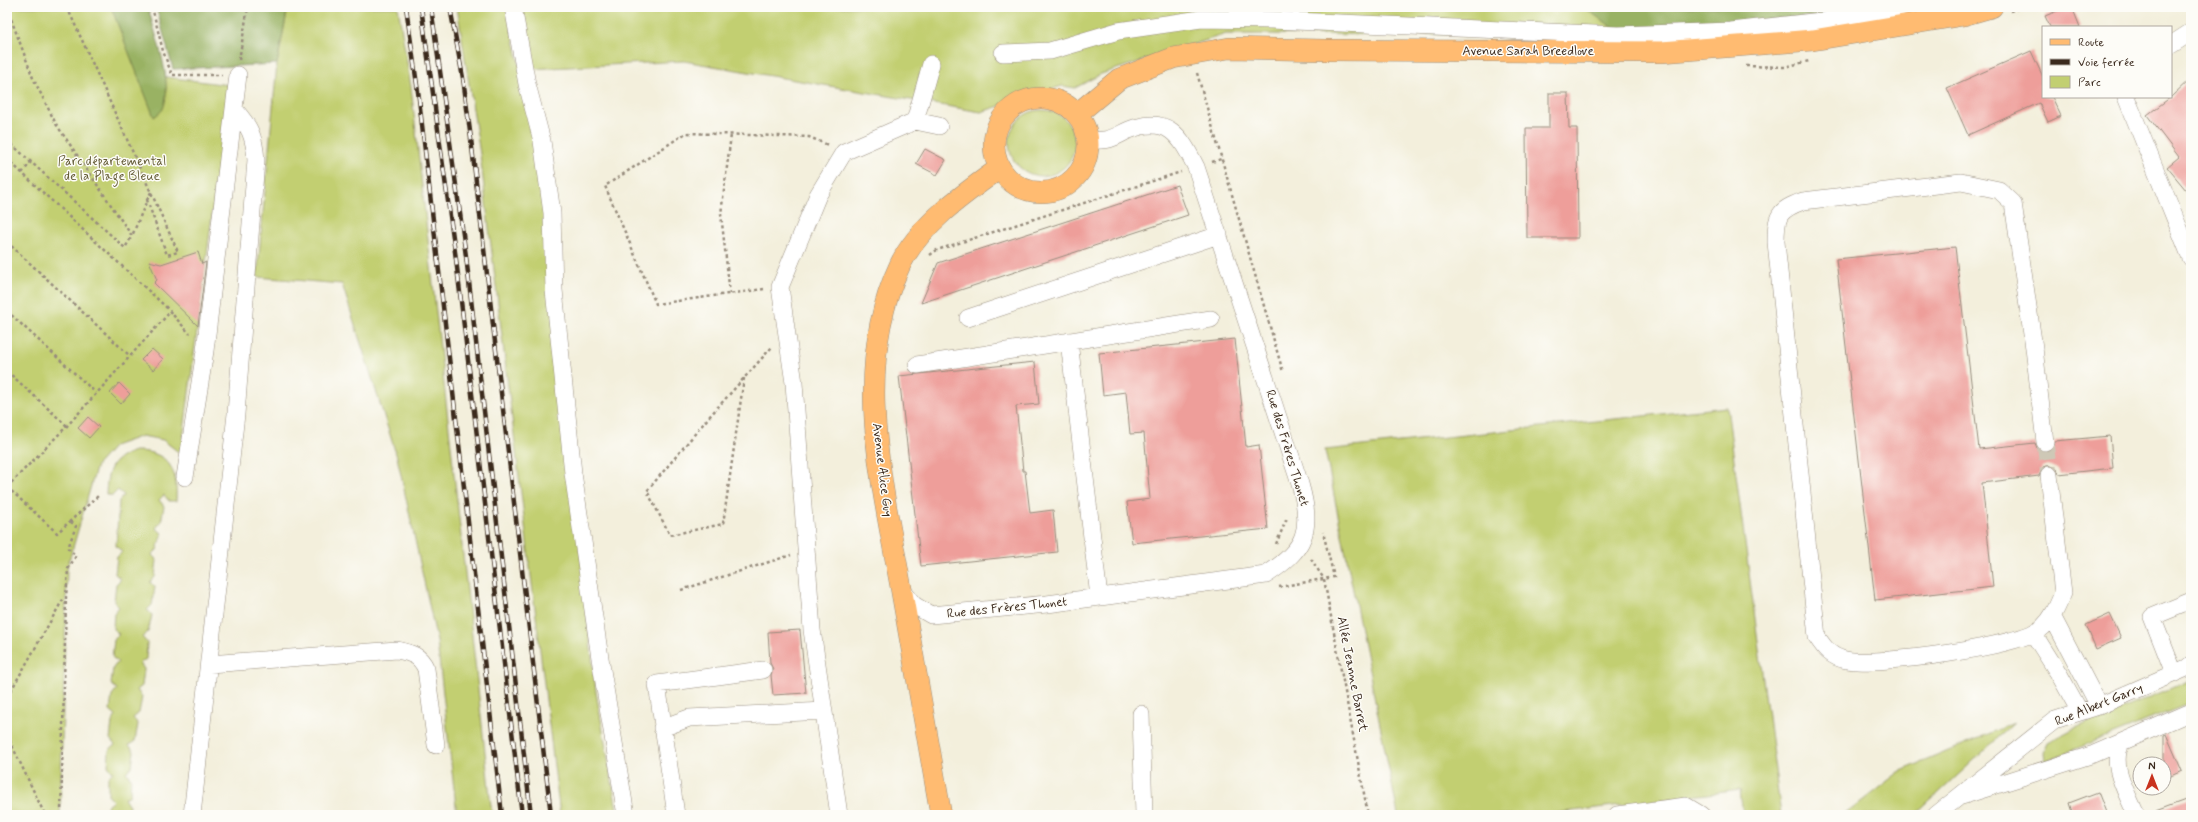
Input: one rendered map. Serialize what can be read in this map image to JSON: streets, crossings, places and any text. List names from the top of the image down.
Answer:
{
  "streets": {
    "main road": ["Avenue Sarah Breedlove", "Avenue Alice Guy"],
    "street": ["Rue des Frères Thonet", "Rue Albert Garry"],
    "path": ["Allée Jeanne Barret"]
  },
  "crossings": [
    ["Avenue Sarah Breedlove", "Rue des Frères Thonet"],
    ["Avenue Sarah Breedlove", "Avenue Alice Guy"],
    ["Rue des Frères Thonet", "Avenue Alice Guy"],
    ["Rue des Frères Thonet", "Allée Jeanne Barret"]
  ],
  "parks": ["Parc départemental de la Plage Bleue"],
  "legend": ["Route", "Voie ferrée", "Parc"],
  "north": "top"
}
